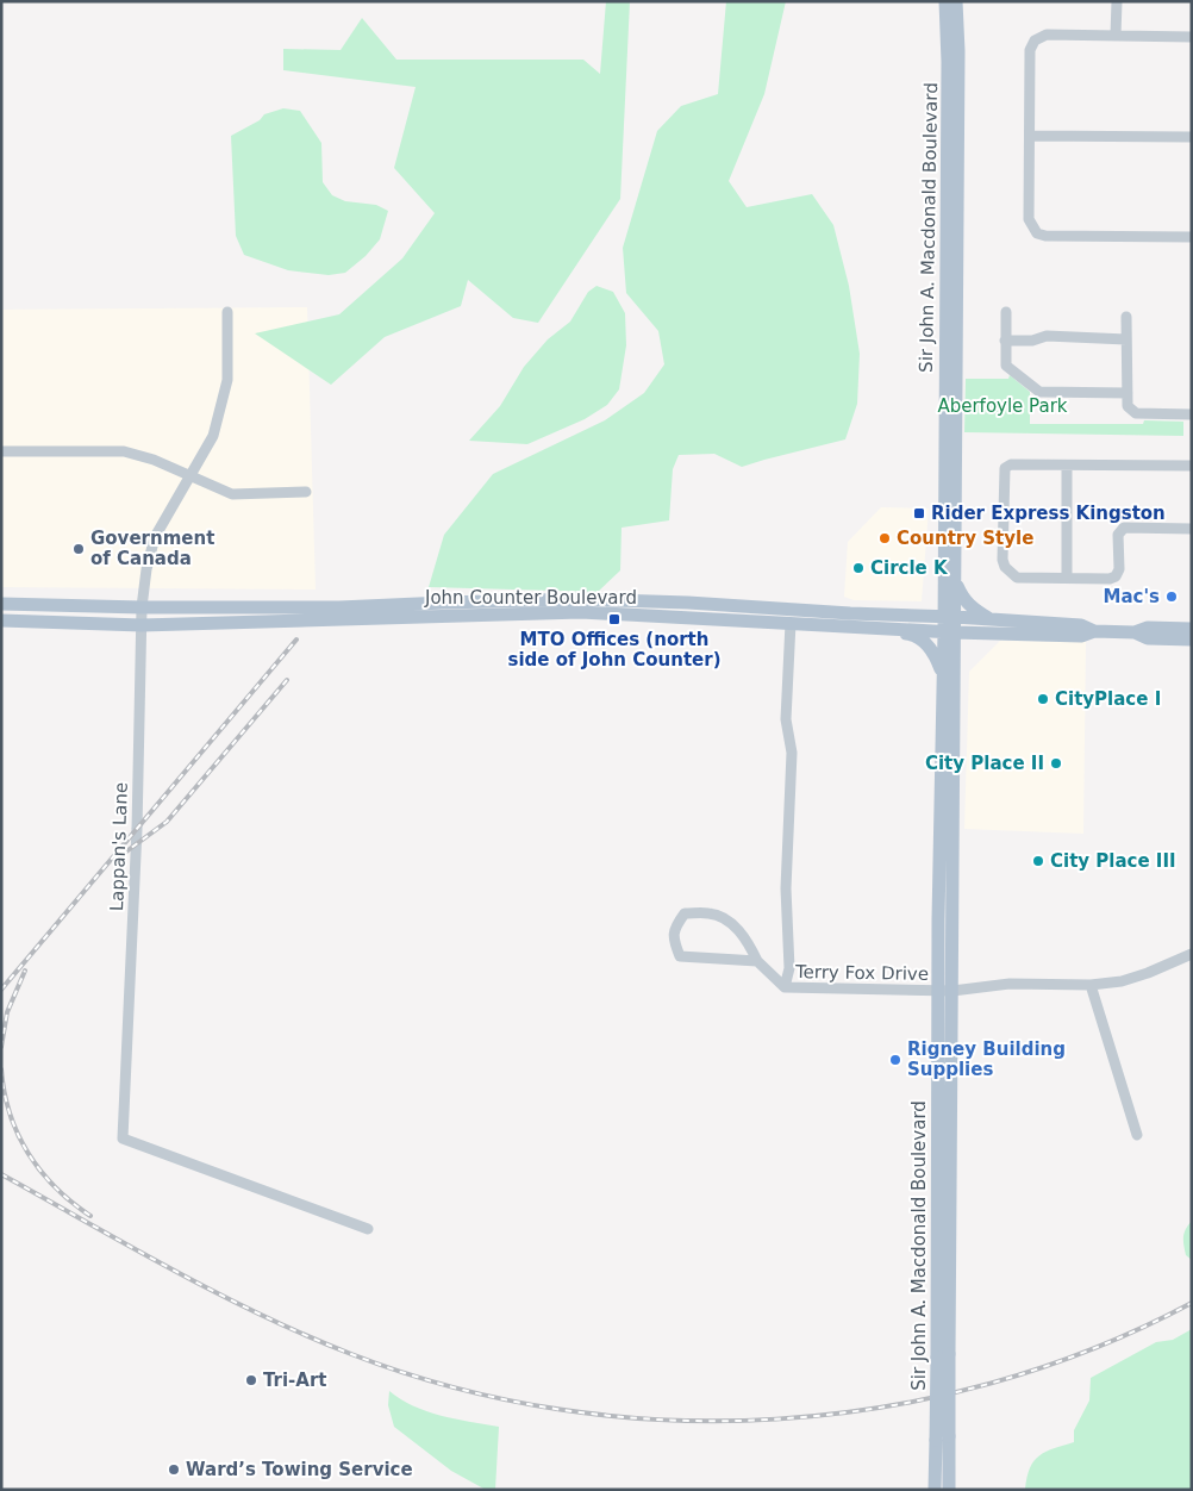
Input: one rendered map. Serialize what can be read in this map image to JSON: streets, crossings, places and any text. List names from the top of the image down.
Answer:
{
  "streets": {
    "main road": ["Sir John A. Macdonald Boulevard", "John Counter Boulevard"],
    "street": ["Lappan's Lane", "Terry Fox Drive"]
  },
  "crossings": [
    ["Sir John A. Macdonald Boulevard", "John Counter Boulevard"],
    ["Sir John A. Macdonald Boulevard", "Terry Fox Drive"],
    ["John Counter Boulevard", "Lappan's Lane"],
    ["John Counter Boulevard", "Terry Fox Drive"]
  ],
  "parks": ["Aberfoyle Park"],
  "places": {
    "transit": ["Rider Express Kingston", "MTO Offices (north side of John Counter)"],
    "other": [
      "Country Style",
      "Government of Canada",
      "Circle K",
      "Mac's",
      "CityPlace I",
      "City Place II",
      "City Place III",
      "Rigney Building Supplies",
      "Tri-Art",
      "Ward’s Towing Service"
    ]
  }
}
